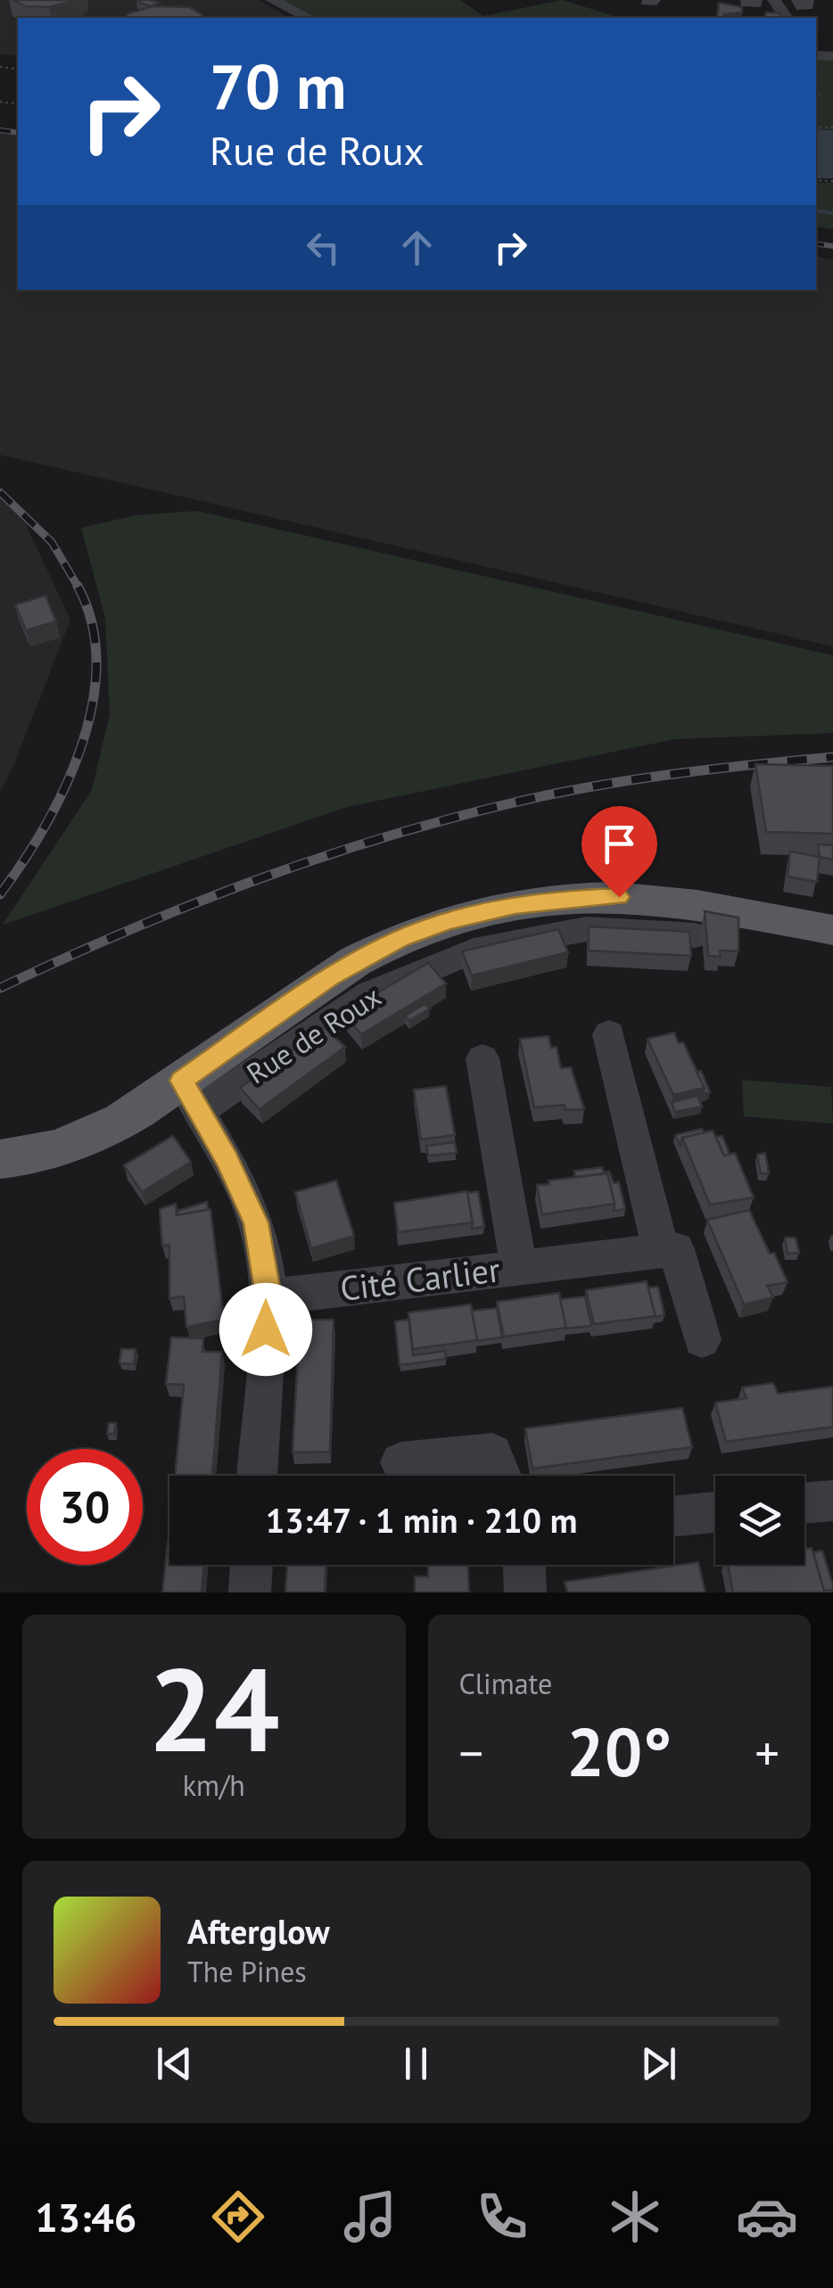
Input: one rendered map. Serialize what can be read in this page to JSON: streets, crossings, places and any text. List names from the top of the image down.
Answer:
{
  "streets": {
    "main road": ["Rue de Roux"],
    "street": ["Cité Carlier"]
  },
  "page": {
    "turn": ["70 m", "Rue de Roux"],
    "limit": "30",
    "trip": "13:47 · 1 min · 210 m",
    "tile": [
      ["24", "km/h"],
      "Climate"
    ],
    "heat": ["−", "20°", "+"],
    "song": ["Afterglow", "The Pines"],
    "tabs": "13:46"
  }
}
